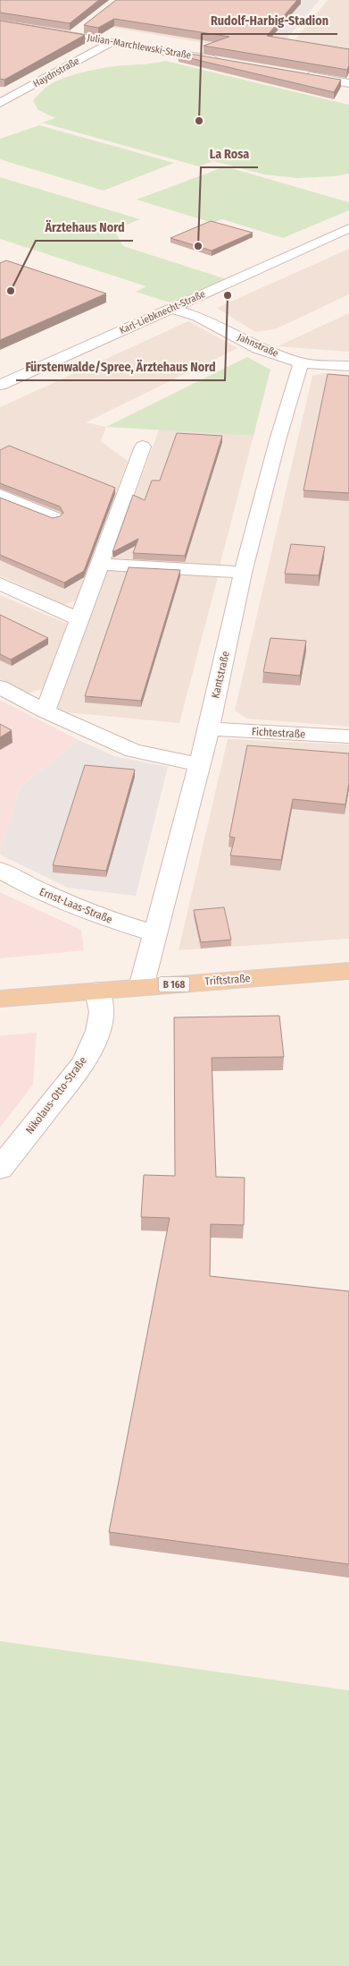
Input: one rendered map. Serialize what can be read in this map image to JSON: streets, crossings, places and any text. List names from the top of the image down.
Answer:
{
  "streets": {
    "main road": ["Triftstraße", "B 168"],
    "street": [
      "Julian-Marchlewski-Straße",
      "Haydnstraße",
      "Karl-Liebknecht-Straße",
      "Jahnstraße",
      "Kantstraße",
      "Fichtestraße",
      "Ernst-Laas-Straße",
      "Nikolaus-Otto-Straße"
    ]
  },
  "crossings": [
    ["Julian-Marchlewski-Straße", "Haydnstraße"],
    ["Karl-Liebknecht-Straße", "Jahnstraße"],
    ["Jahnstraße", "Kantstraße"],
    ["Kantstraße", "Fichtestraße"],
    ["Kantstraße", "Ernst-Laas-Straße"],
    ["Kantstraße", "Triftstraße"],
    ["Triftstraße", "Nikolaus-Otto-Straße"]
  ],
  "places": [
    "Rudolf-Harbig-Stadion",
    "La Rosa",
    "Ärztehaus Nord",
    "Fürstenwalde/Spree, Ärztehaus Nord"
  ]
}
